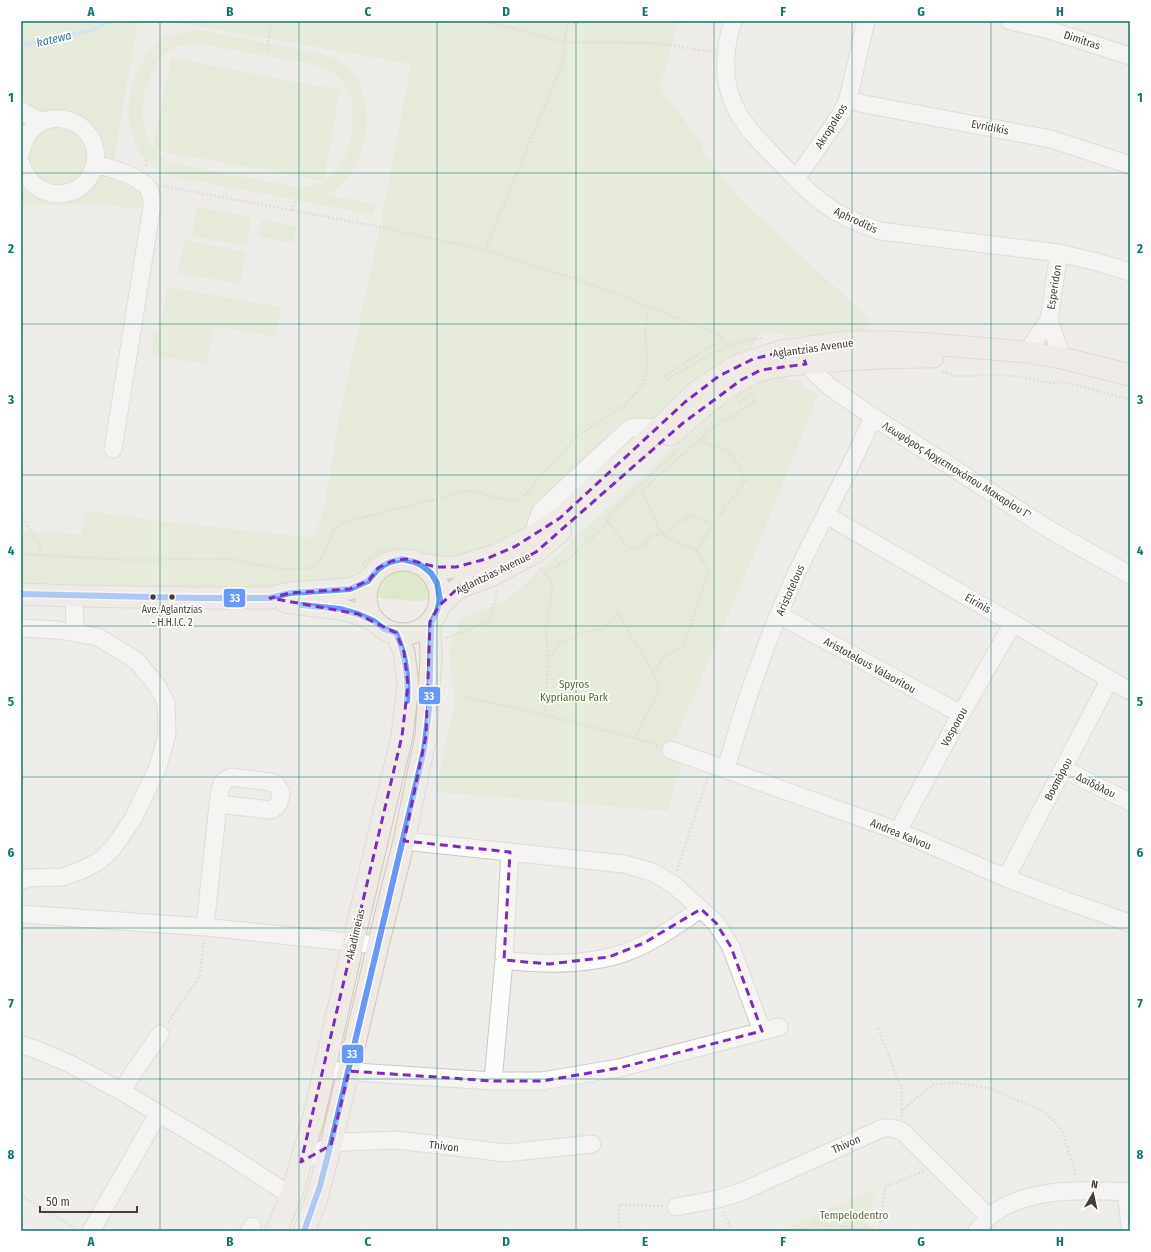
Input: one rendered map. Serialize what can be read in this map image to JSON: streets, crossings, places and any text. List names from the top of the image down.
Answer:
{
  "streets": {
    "main road": ["Aglantzias Avenue", "Akadimeias"],
    "street": [
      "Dimitras",
      "Akropoleos",
      "Evridikis",
      "Aphroditis",
      "Esperidon",
      "Λεωφόρος Αρχιεπισκόπου Μακαρίου Γ'",
      "Aristotelous",
      "Eirinis",
      "Aristotelous Valaoritou",
      "Vosporou",
      "Βοσπόρου",
      "Δαιδάλου",
      "Andrea Kalvou",
      "Thivon"
    ]
  },
  "crossings": [
    ["Akropoleos", "Evridikis"],
    ["Akropoleos", "Aphroditis"],
    ["Aphroditis", "Esperidon"],
    ["Esperidon", "Aglantzias Avenue"],
    ["Aglantzias Avenue", "Λεωφόρος Αρχιεπισκόπου Μακαρίου Γ'"],
    ["Aglantzias Avenue", "Akadimeias"],
    ["Λεωφόρος Αρχιεπισκόπου Μακαρίου Γ'", "Aristotelous"],
    ["Aristotelous", "Eirinis"],
    ["Aristotelous", "Aristotelous Valaoritou"],
    ["Aristotelous", "Andrea Kalvou"],
    ["Eirinis", "Vosporou"],
    ["Eirinis", "Βοσπόρου"],
    ["Aristotelous Valaoritou", "Vosporou"],
    ["Vosporou", "Andrea Kalvou"],
    ["Βοσπόρου", "Δαιδάλου"],
    ["Βοσπόρου", "Andrea Kalvou"],
    ["Akadimeias", "Thivon"]
  ],
  "water": ["katewa"],
  "parks": ["Spyros Kyprianou Park", "Tempelodentro"],
  "places": ["Ave. Aglantzias - H.H.I.C. 2"],
  "lines": ["transit line 33"],
  "scale_bar": "50 m",
  "north": "top",
  "grid": {
    "columns": [
      "A",
      "B",
      "C",
      "D",
      "E",
      "F",
      "G",
      "H"
    ],
    "rows": [
      "1",
      "2",
      "3",
      "4",
      "5",
      "6",
      "7",
      "8"
    ]
  }
}
